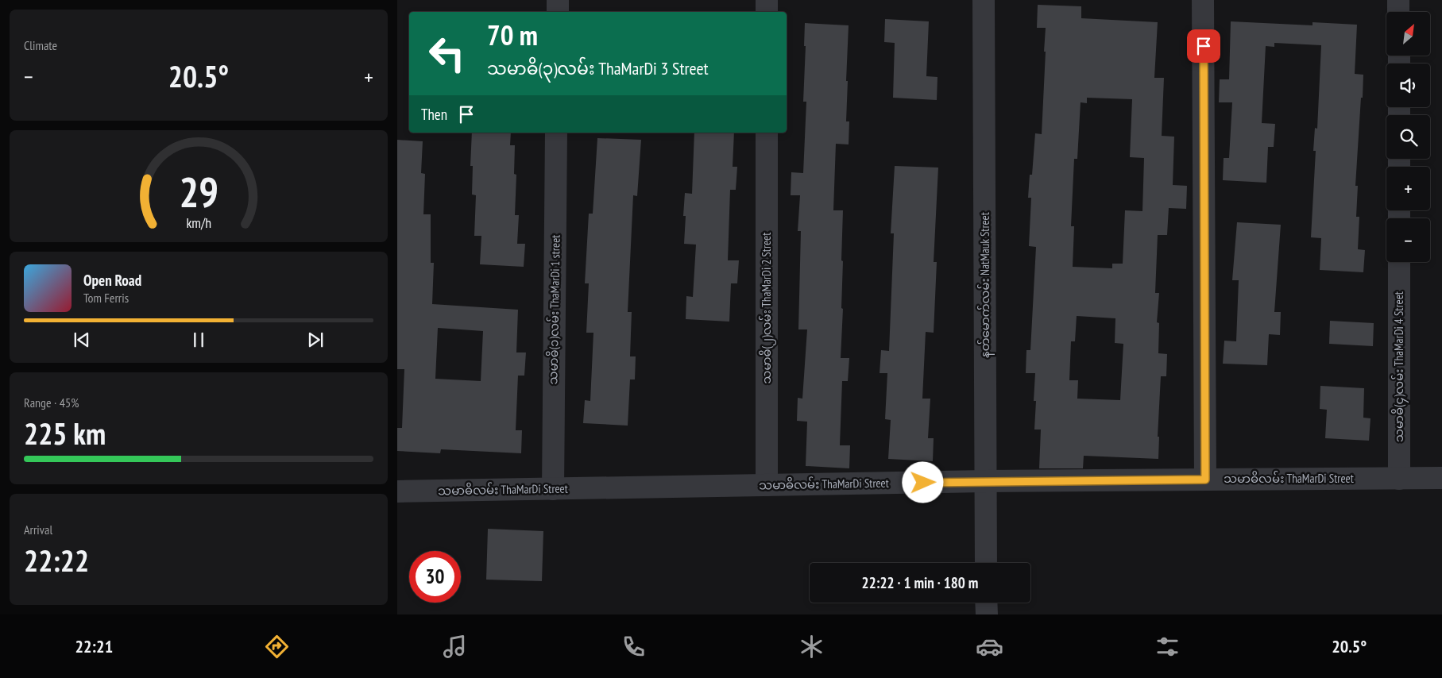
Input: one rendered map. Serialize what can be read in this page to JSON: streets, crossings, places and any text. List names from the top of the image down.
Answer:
{
  "streets": {
    "street": [
      "နတ်မောက်လမ်း NatMauk Street",
      "သမာဓိ(၂)လမ်း ThaMarDi 2 Street",
      "သမာဓိ(၁)လမ်း ThaMarDi 1 street",
      "သမာဓိ(၄)လမ်း ThaMarDi 4 Street",
      "သမာဓိလမ်း ThaMarDi Street"
    ]
  },
  "crossings": [
    ["နတ်မောက်လမ်း NatMauk Street", "သမာဓိလမ်း ThaMarDi Street"],
    ["သမာဓိ(၂)လမ်း ThaMarDi 2 Street", "သမာဓိလမ်း ThaMarDi Street"],
    ["သမာဓိ(၁)လမ်း ThaMarDi 1 street", "သမာဓိလမ်း ThaMarDi Street"],
    ["သမာဓိ(၄)လမ်း ThaMarDi 4 Street", "သမာဓိလမ်း ThaMarDi Street"]
  ],
  "north": "top right",
  "page": {
    "tile": [
      "Climate",
      ["Range · 45%", "225 km"],
      ["Arrival", "22:22"]
    ],
    "map_buttons": ["+", "−"],
    "turn": ["70 m", "သမာဓိ(၃)လမ်း ThaMarDi 3 Street"],
    "heat": ["−", "20.5°", "+"],
    "then": "Then",
    "song": ["Open Road", "Tom Ferris"],
    "limit": "30",
    "trip": "22:22 · 1 min · 180 m",
    "tabs": ["22:21", "20.5°"],
    "gauge": ["29", "km/h"]
  }
}
